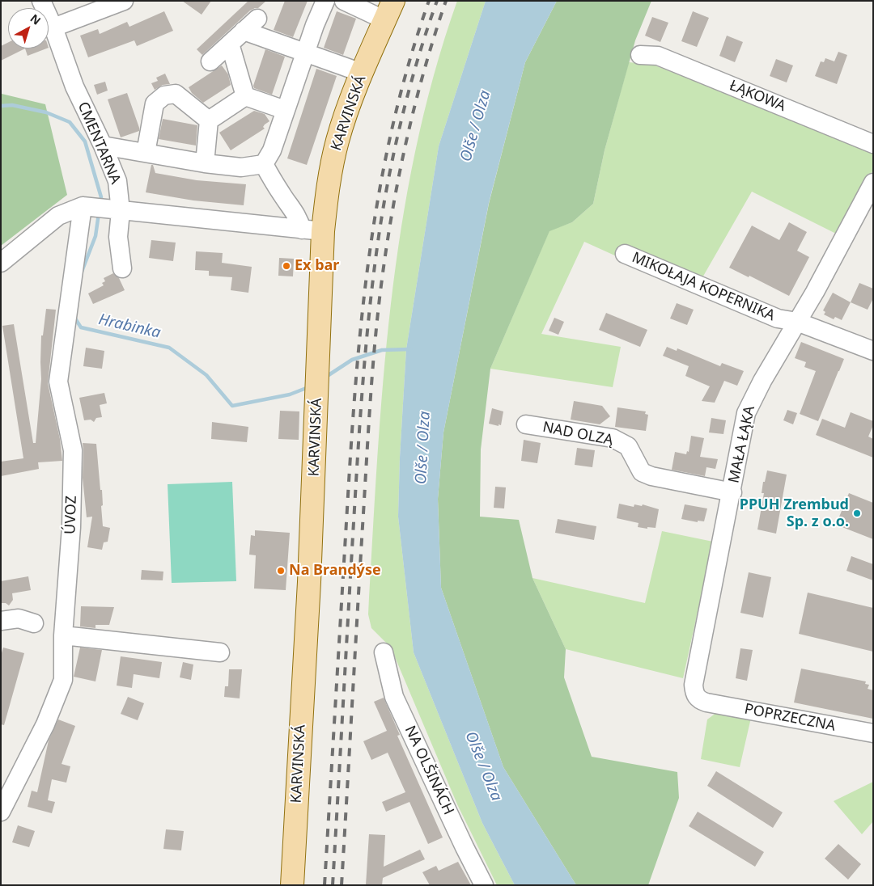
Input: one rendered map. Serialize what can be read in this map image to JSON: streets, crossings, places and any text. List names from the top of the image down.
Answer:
{
  "streets": {
    "main road": ["KARVINSKÁ"],
    "street": [
      "ŁĄKOWA",
      "CMENTARNA",
      "MIKOŁAJA KOPERNIKA",
      "NAD OLZĄ",
      "MAŁA ŁĄKA",
      "ÚVOZ",
      "POPRZECZNA",
      "NA OLŠINÁCH"
    ]
  },
  "crossings": [
    ["MIKOŁAJA KOPERNIKA", "MAŁA ŁĄKA"],
    ["NAD OLZĄ", "MAŁA ŁĄKA"],
    ["MAŁA ŁĄKA", "POPRZECZNA"]
  ],
  "water": ["Olše / Olza", "Hrabinka"],
  "places": ["Ex bar", "PPUH Zrembud Sp. z o.o.", "Na Brandýse"],
  "north": "top right"
}
